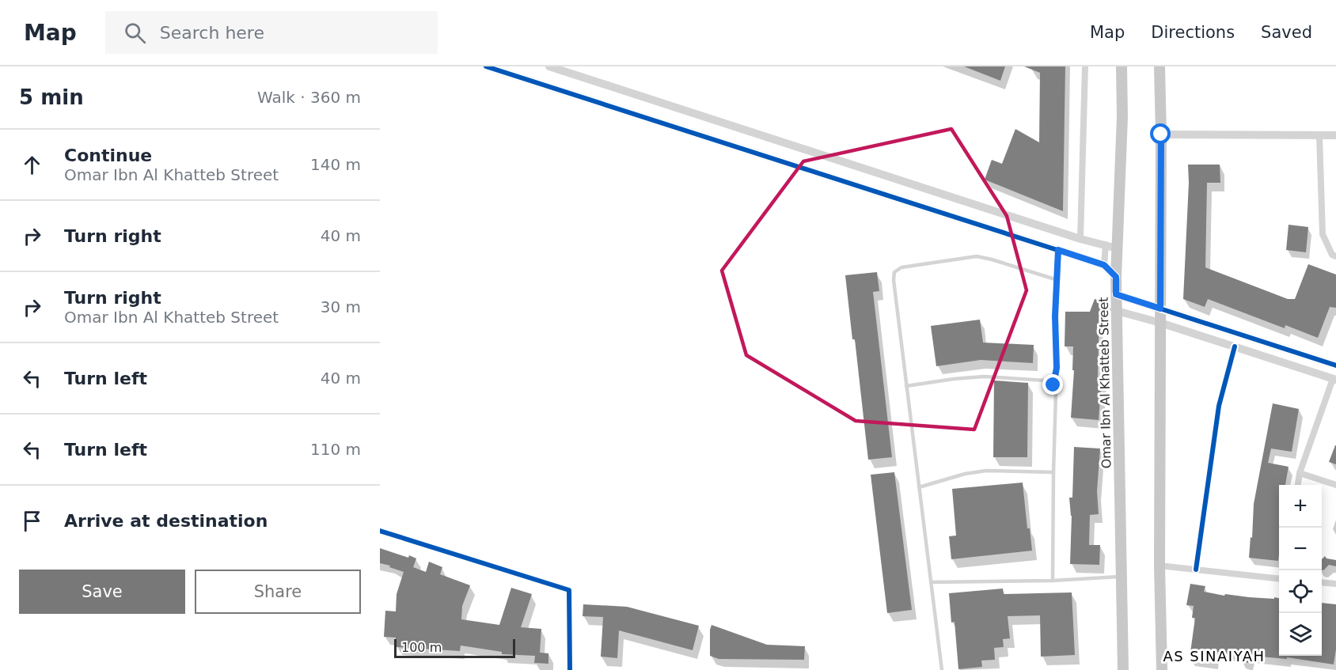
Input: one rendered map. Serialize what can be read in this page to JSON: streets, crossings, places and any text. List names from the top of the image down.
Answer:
{
  "streets": {
    "main road": ["Omar Ibn Al Khatteb Street"]
  },
  "districts": ["AS SINAIYAH"],
  "scale_bar": "100 m",
  "page": {
    "header": "Map",
    "search": "Search here",
    "nav": ["Map", "Directions", "Saved"],
    "heading": ["5 min", "Walk · 360 m"],
    "list": [
      ["Continue", "Omar Ibn Al Khatteb Street", "140 m"],
      ["Turn right", "40 m"],
      ["Turn right", "Omar Ibn Al Khatteb Street", "30 m"],
      ["Turn left", "40 m"],
      ["Turn left", "110 m"],
      "Arrive at destination"
    ],
    "map_buttons": ["+", "−"],
    "buttons": ["Save", "Share"],
    "scale": "100 m"
  }
}
